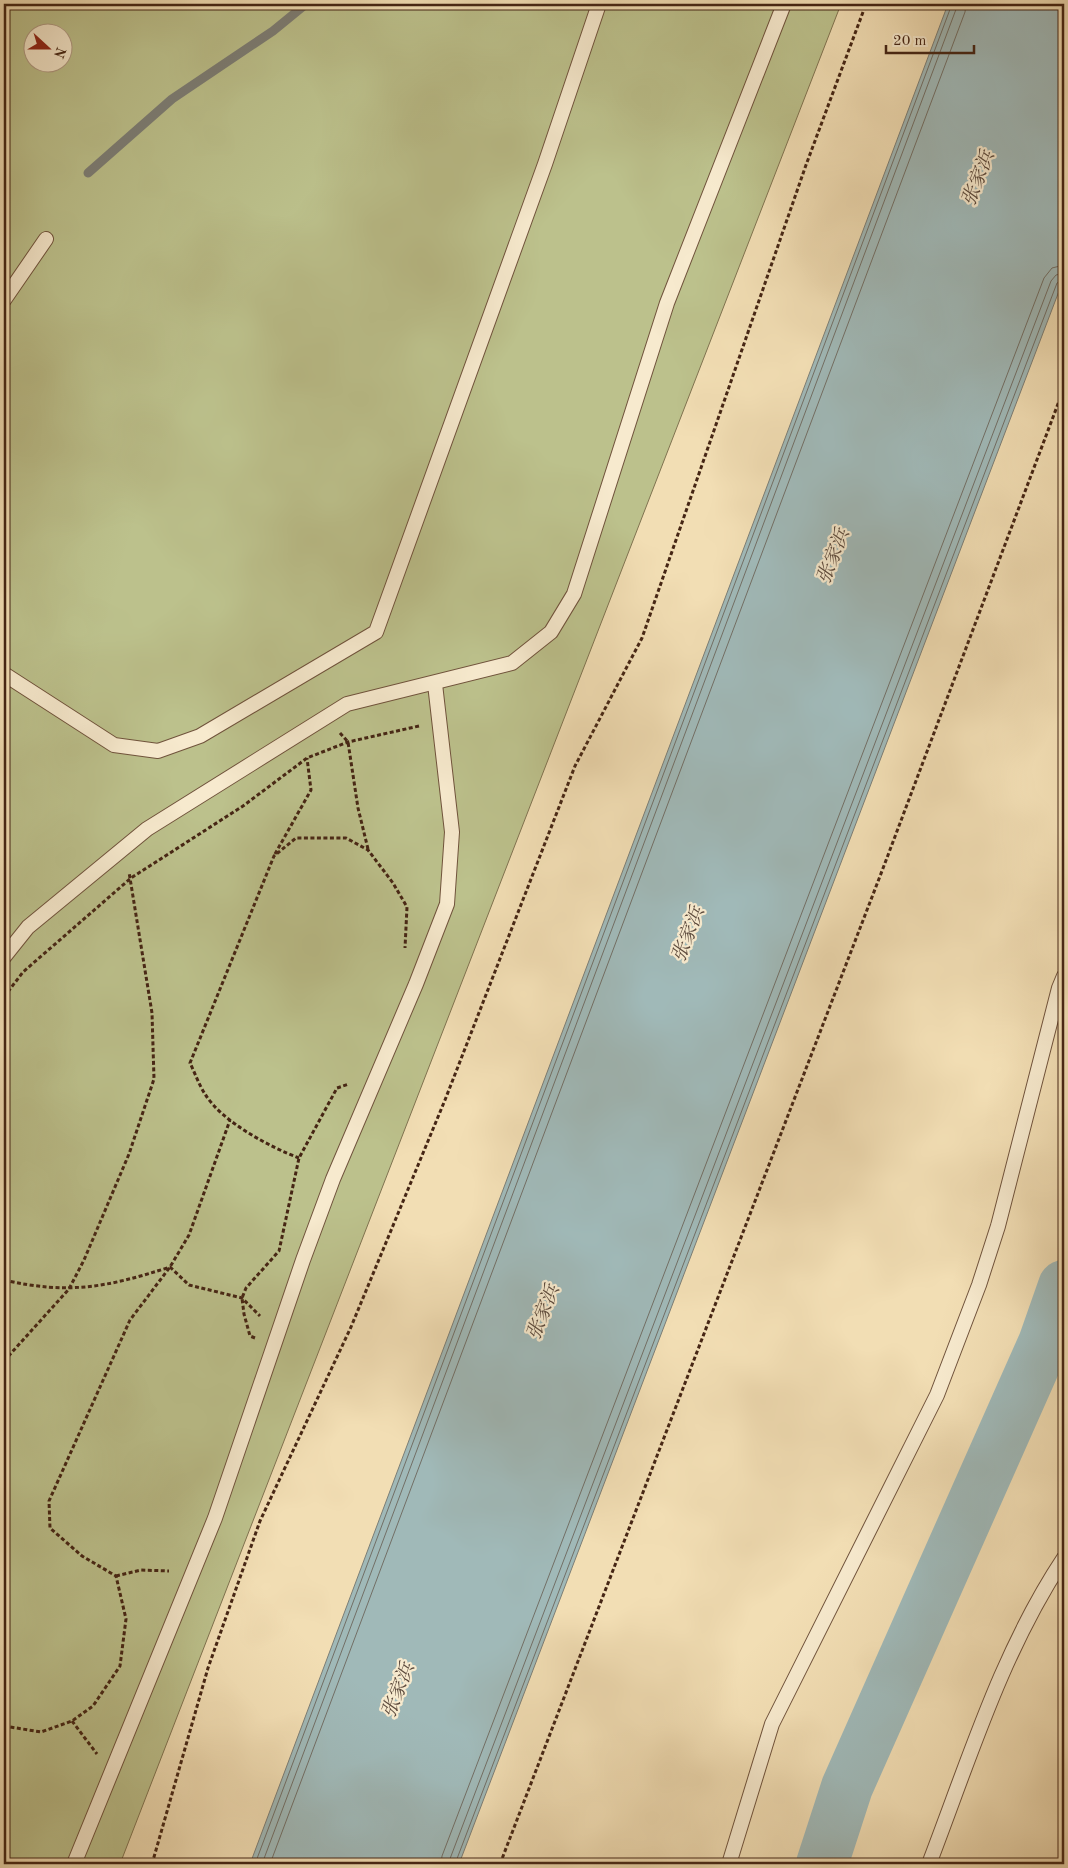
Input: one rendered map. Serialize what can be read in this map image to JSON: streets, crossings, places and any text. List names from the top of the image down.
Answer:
{
  "water": ["张家浜"],
  "scale_bar": "20 m",
  "north": "right"
}
